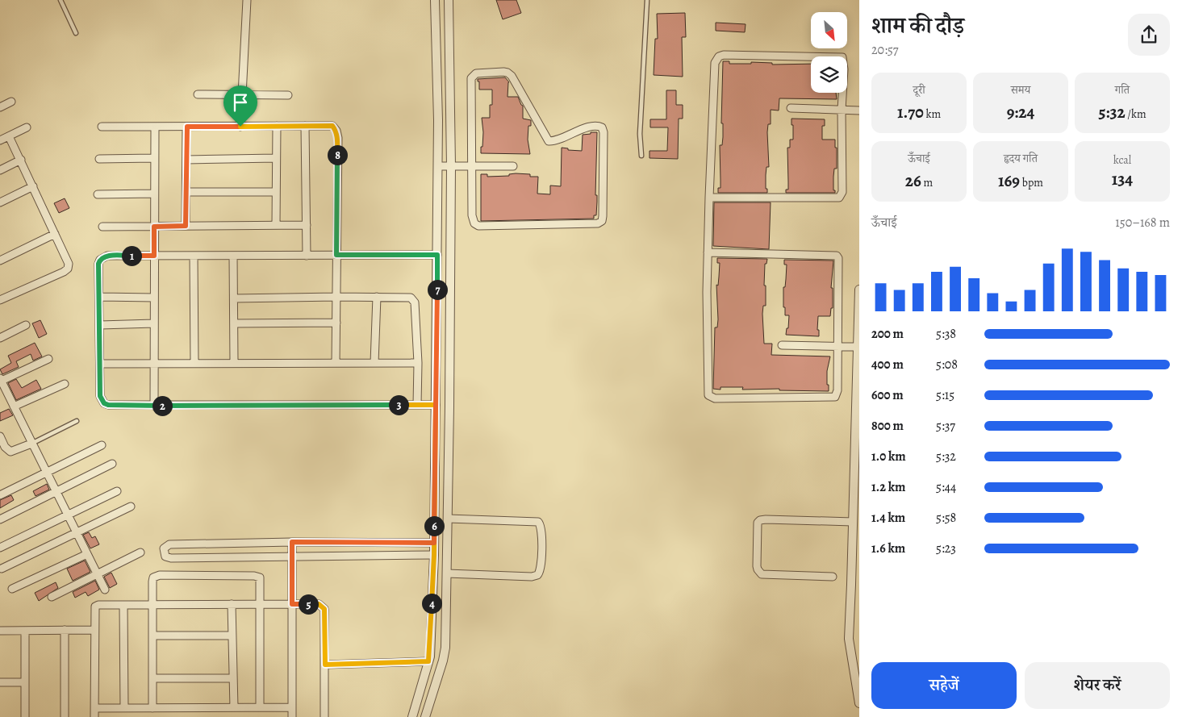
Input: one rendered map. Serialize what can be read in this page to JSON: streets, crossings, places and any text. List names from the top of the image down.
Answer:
{
  "north": "bottom right",
  "page": {
    "heading": ["शाम की दौड़", "20:57"],
    "stats": [
      ["दूरी", "1.70 km"],
      ["समय", "9:24"],
      ["गति", "5:32 /km"],
      ["ऊँचाई", "26 m"],
      ["हृदय गति", "169 bpm"],
      ["kcal", "134"]
    ],
    "pins": [
      "8",
      "1",
      "7",
      "3",
      "2",
      "6",
      "4",
      "5"
    ],
    "chart": ["ऊँचाई", "150–168 m"],
    "list": [
      {
        "name": "200 m",
        "note": "5:38"
      },
      {
        "name": "400 m",
        "note": "5:08"
      },
      {
        "name": "600 m",
        "note": "5:15"
      },
      {
        "name": "800 m",
        "note": "5:37"
      },
      {
        "name": "1.0 km",
        "note": "5:32"
      },
      {
        "name": "1.2 km",
        "note": "5:44"
      },
      {
        "name": "1.4 km",
        "note": "5:58"
      },
      {
        "name": "1.6 km",
        "note": "5:23"
      }
    ],
    "buttons": ["सहेजें", "शेयर करें"]
  }
}
